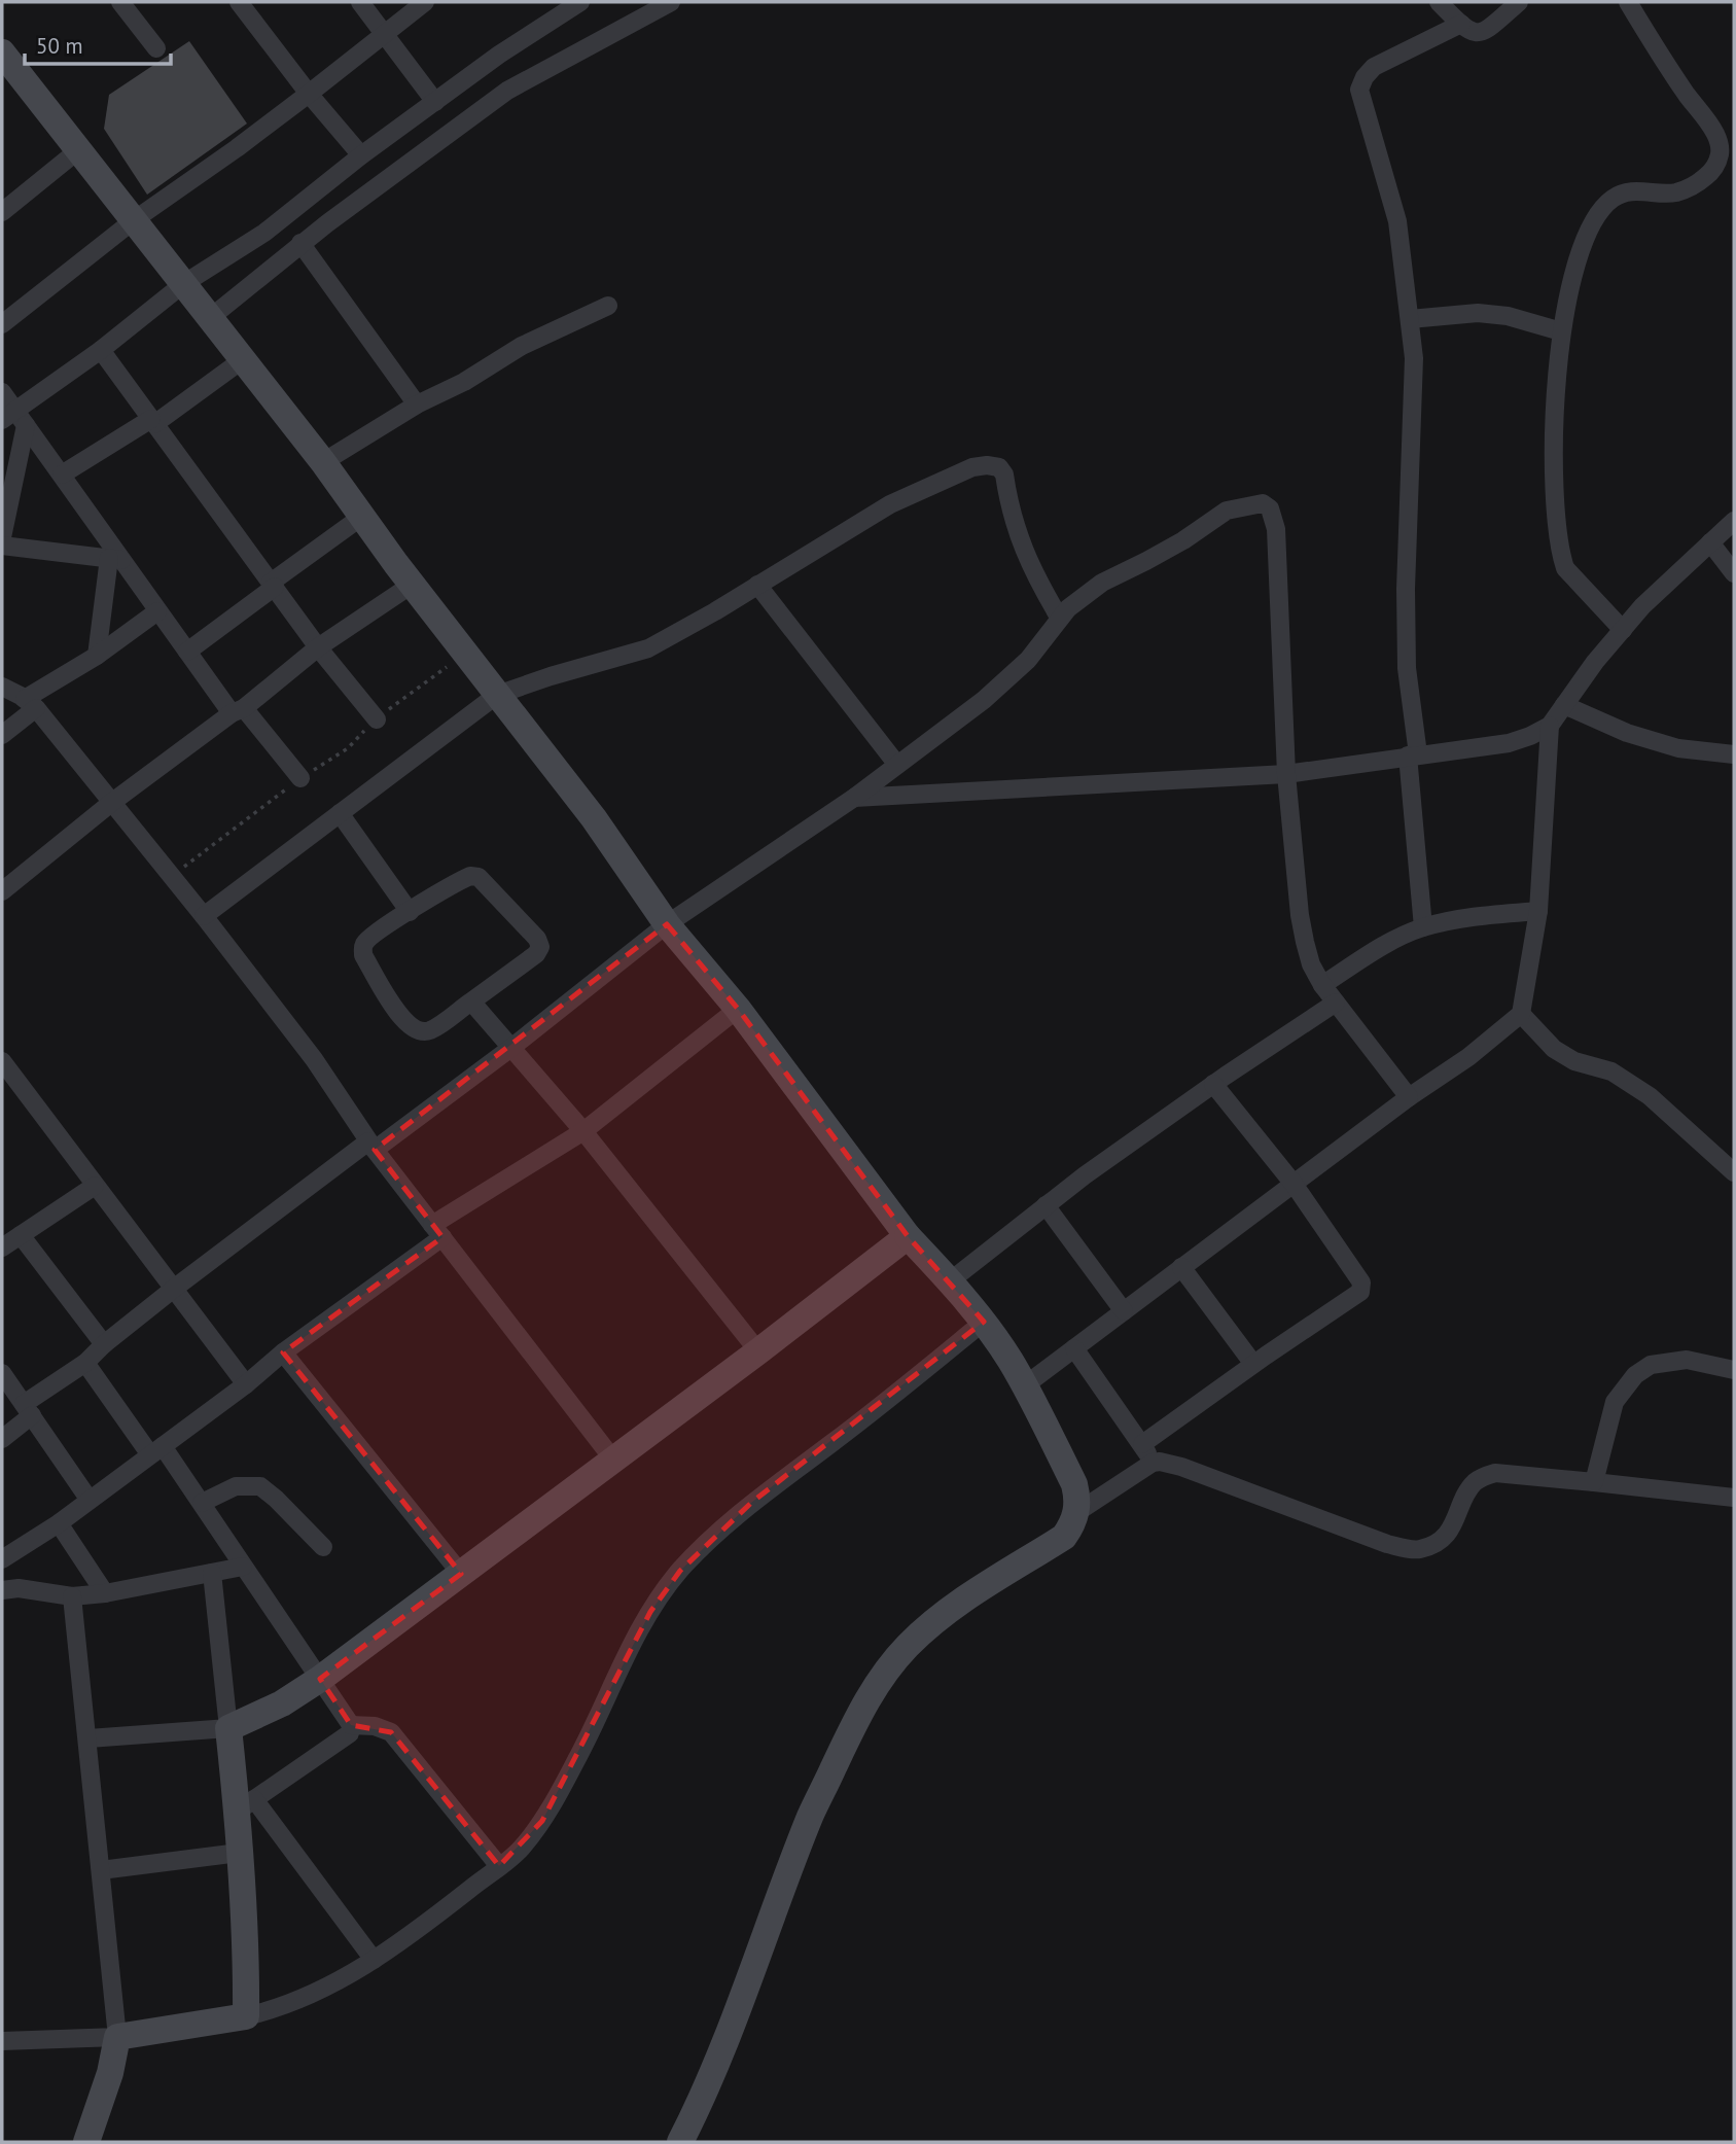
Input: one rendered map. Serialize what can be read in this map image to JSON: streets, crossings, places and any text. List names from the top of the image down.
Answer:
{
  "scale_bar": "50 m"
}
